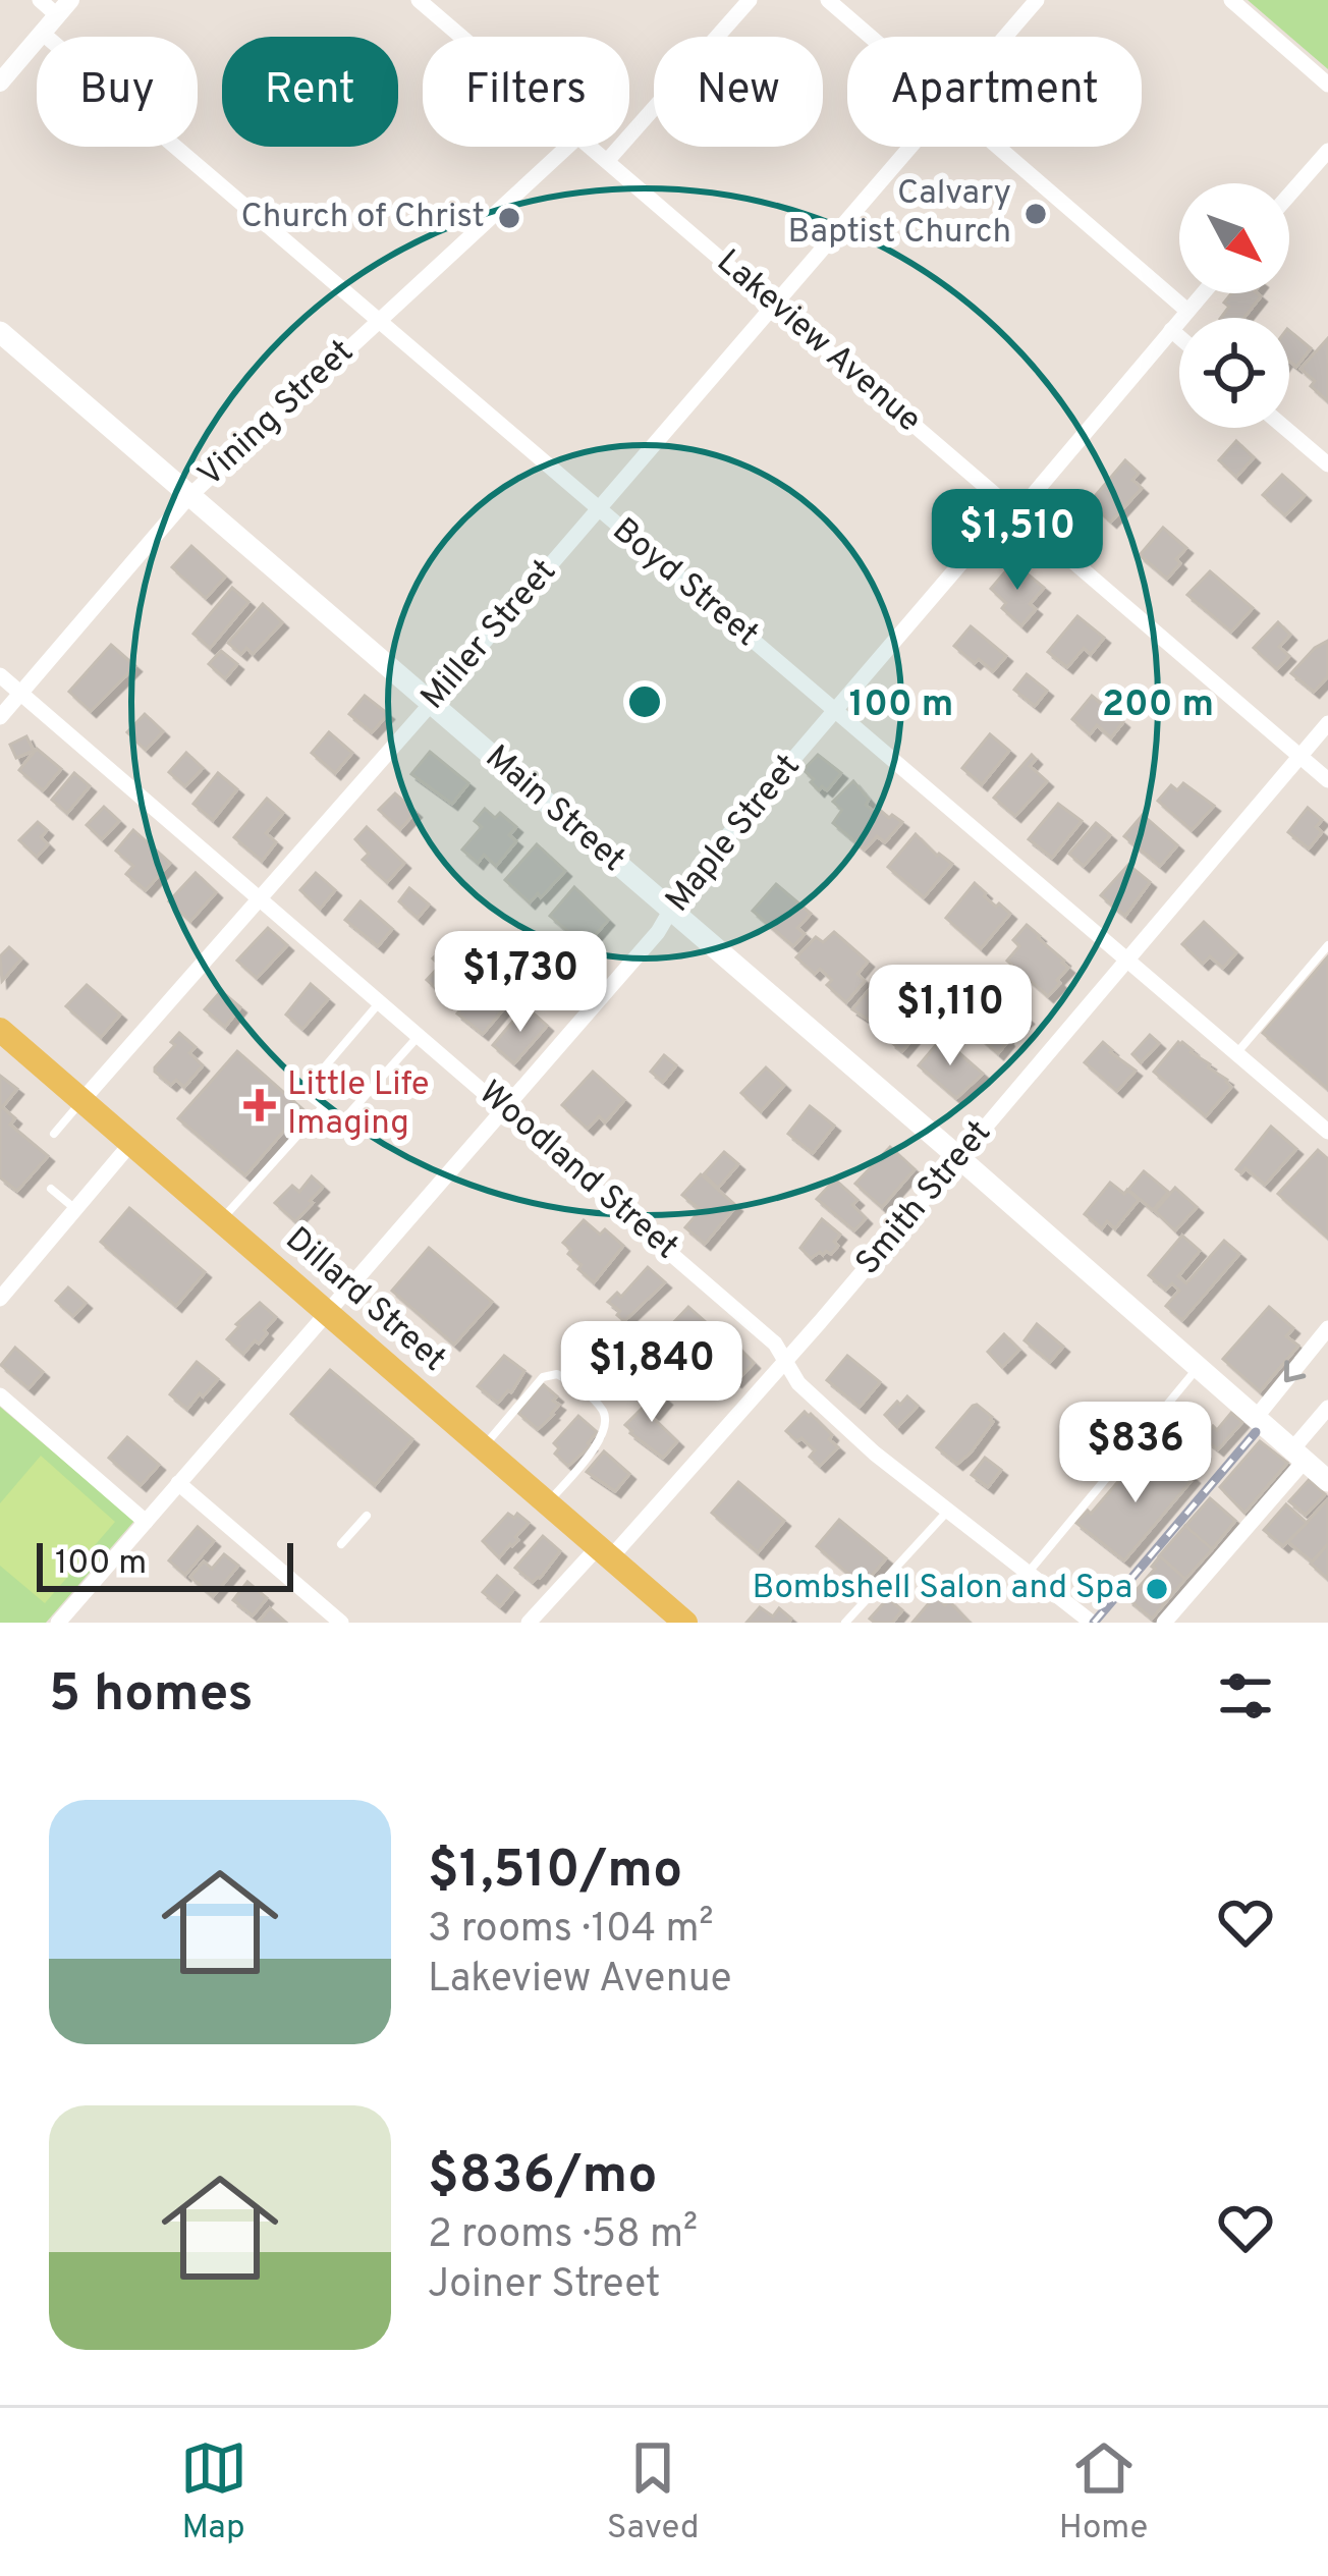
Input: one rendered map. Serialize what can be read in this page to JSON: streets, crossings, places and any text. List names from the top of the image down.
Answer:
{
  "streets": {
    "main road": ["Main Street", "Dillard Street"],
    "street": [
      "Lakeview Avenue",
      "Vining Street",
      "Boyd Street",
      "Miller Street",
      "Maple Street",
      "Woodland Street",
      "Smith Street"
    ]
  },
  "crossings": [
    ["Lakeview Avenue", "Miller Street"],
    ["Lakeview Avenue", "Maple Street"],
    ["Lakeview Avenue", "Smith Street"],
    ["Vining Street", "Boyd Street"],
    ["Vining Street", "Main Street"],
    ["Vining Street", "Woodland Street"],
    ["Boyd Street", "Miller Street"],
    ["Boyd Street", "Maple Street"],
    ["Boyd Street", "Smith Street"],
    ["Miller Street", "Main Street"],
    ["Miller Street", "Woodland Street"],
    ["Miller Street", "Dillard Street"],
    ["Main Street", "Maple Street"],
    ["Main Street", "Smith Street"],
    ["Maple Street", "Woodland Street"],
    ["Maple Street", "Dillard Street"],
    ["Woodland Street", "Smith Street"],
    ["Smith Street", "Dillard Street"]
  ],
  "places": {
    "other": ["Calvary Baptist Church", "Church of Christ", "Bombshell Salon and Spa"],
    "health": ["Little Life Imaging"]
  },
  "scale_bar": "100 m",
  "north": "bottom right",
  "page": {
    "chip": [
      "Buy",
      "Rent",
      "Filters",
      "New",
      "Apartment"
    ],
    "price": [
      "$1,510",
      "$1,730",
      "$1,110",
      "$1,840",
      "$836"
    ],
    "scale": "100 m",
    "heading": "5 homes",
    "list": [
      {
        "name": "$1,510/mo",
        "note": "3 rooms · 104 m² · Lakeview Avenue"
      },
      {
        "name": "$836/mo",
        "note": "2 rooms · 58 m² · Joiner Street"
      }
    ],
    "tabs": ["Map", "Saved", "Home"]
  },
  "rings": ["100 m", "200 m"]
}
